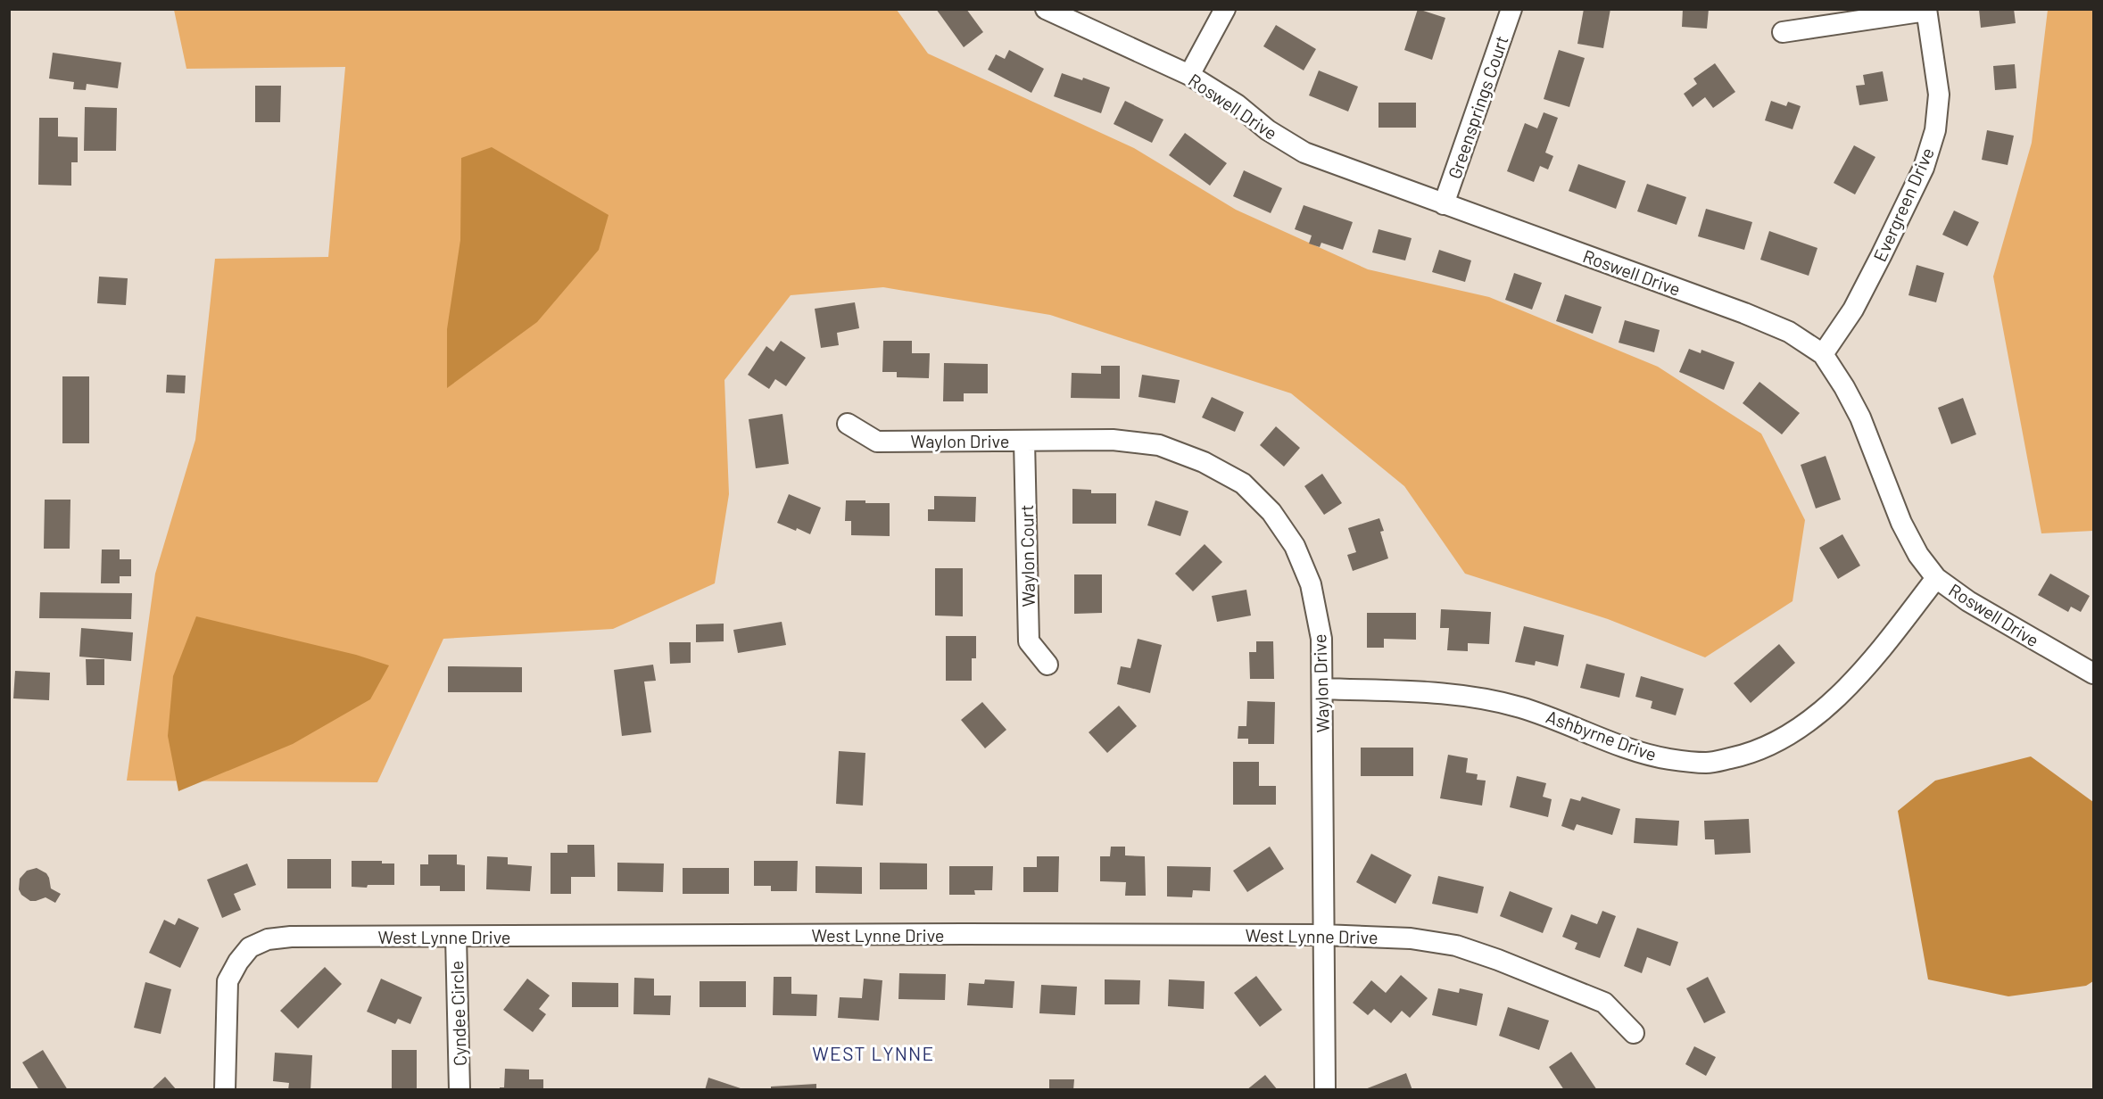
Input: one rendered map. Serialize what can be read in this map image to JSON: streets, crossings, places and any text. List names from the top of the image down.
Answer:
{
  "streets": {
    "street": [
      "Roswell Drive",
      "Greensprings Court",
      "Evergreen Drive",
      "Waylon Drive",
      "Waylon Court",
      "Ashbyrne Drive",
      "West Lynne Drive",
      "Cyndee Circle"
    ]
  },
  "crossings": [
    ["Roswell Drive", "Greensprings Court"],
    ["Roswell Drive", "Evergreen Drive"],
    ["Roswell Drive", "Ashbyrne Drive"],
    ["Waylon Drive", "Waylon Court"],
    ["Waylon Drive", "Ashbyrne Drive"],
    ["Waylon Drive", "West Lynne Drive"],
    ["West Lynne Drive", "Cyndee Circle"]
  ],
  "districts": ["WEST LYNNE"]
}
